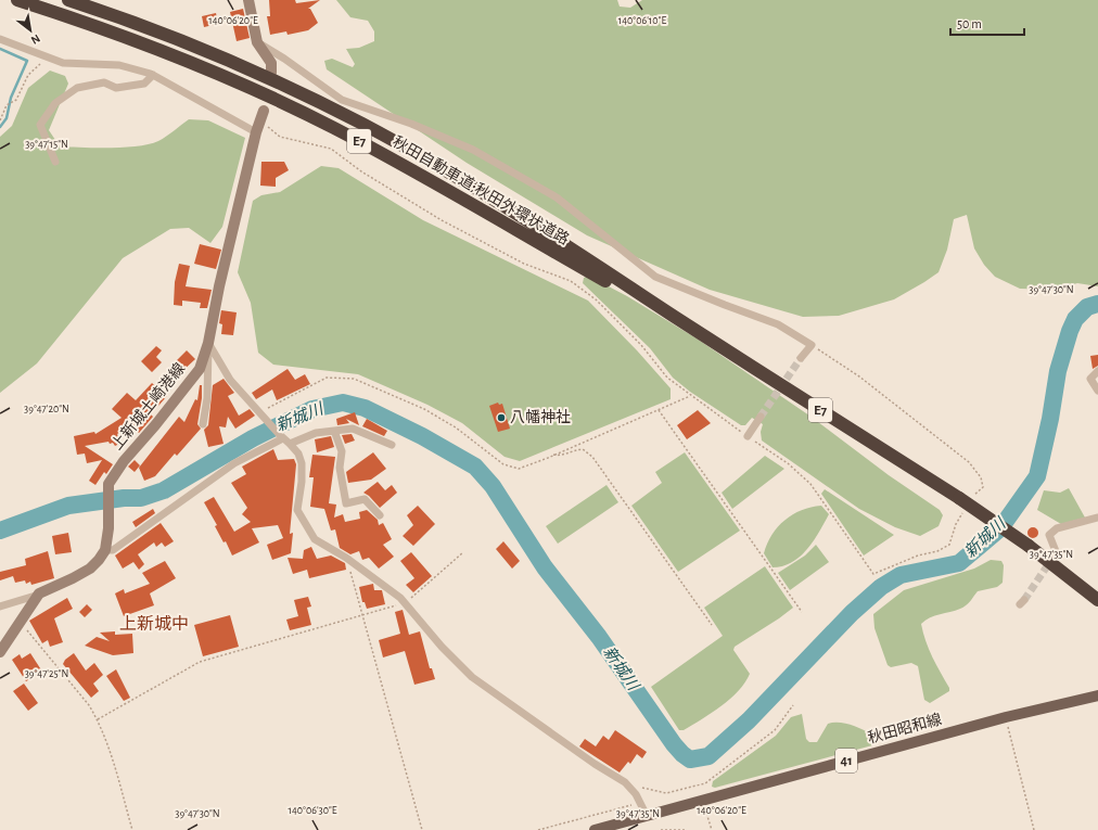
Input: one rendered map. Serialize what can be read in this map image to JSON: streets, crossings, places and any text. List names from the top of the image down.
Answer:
{
  "streets": {
    "highway": ["E7", "秋田自動車道;秋田外環状道路"],
    "main road": ["上新城土崎港線", "秋田昭和線", "41"]
  },
  "districts": ["上新城中"],
  "water": ["新城川"],
  "places": ["八幡神社"],
  "scale_bar": "50 m",
  "north": "bottom right",
  "coordinates": [
    "140°06'20\"E",
    "140°06'10\"E",
    "39°47'15\"N",
    "39°47'30\"N",
    "39°47'20\"N",
    "39°47'35\"N",
    "39°47'25\"N",
    "140°06'30\"E"
  ]
}
